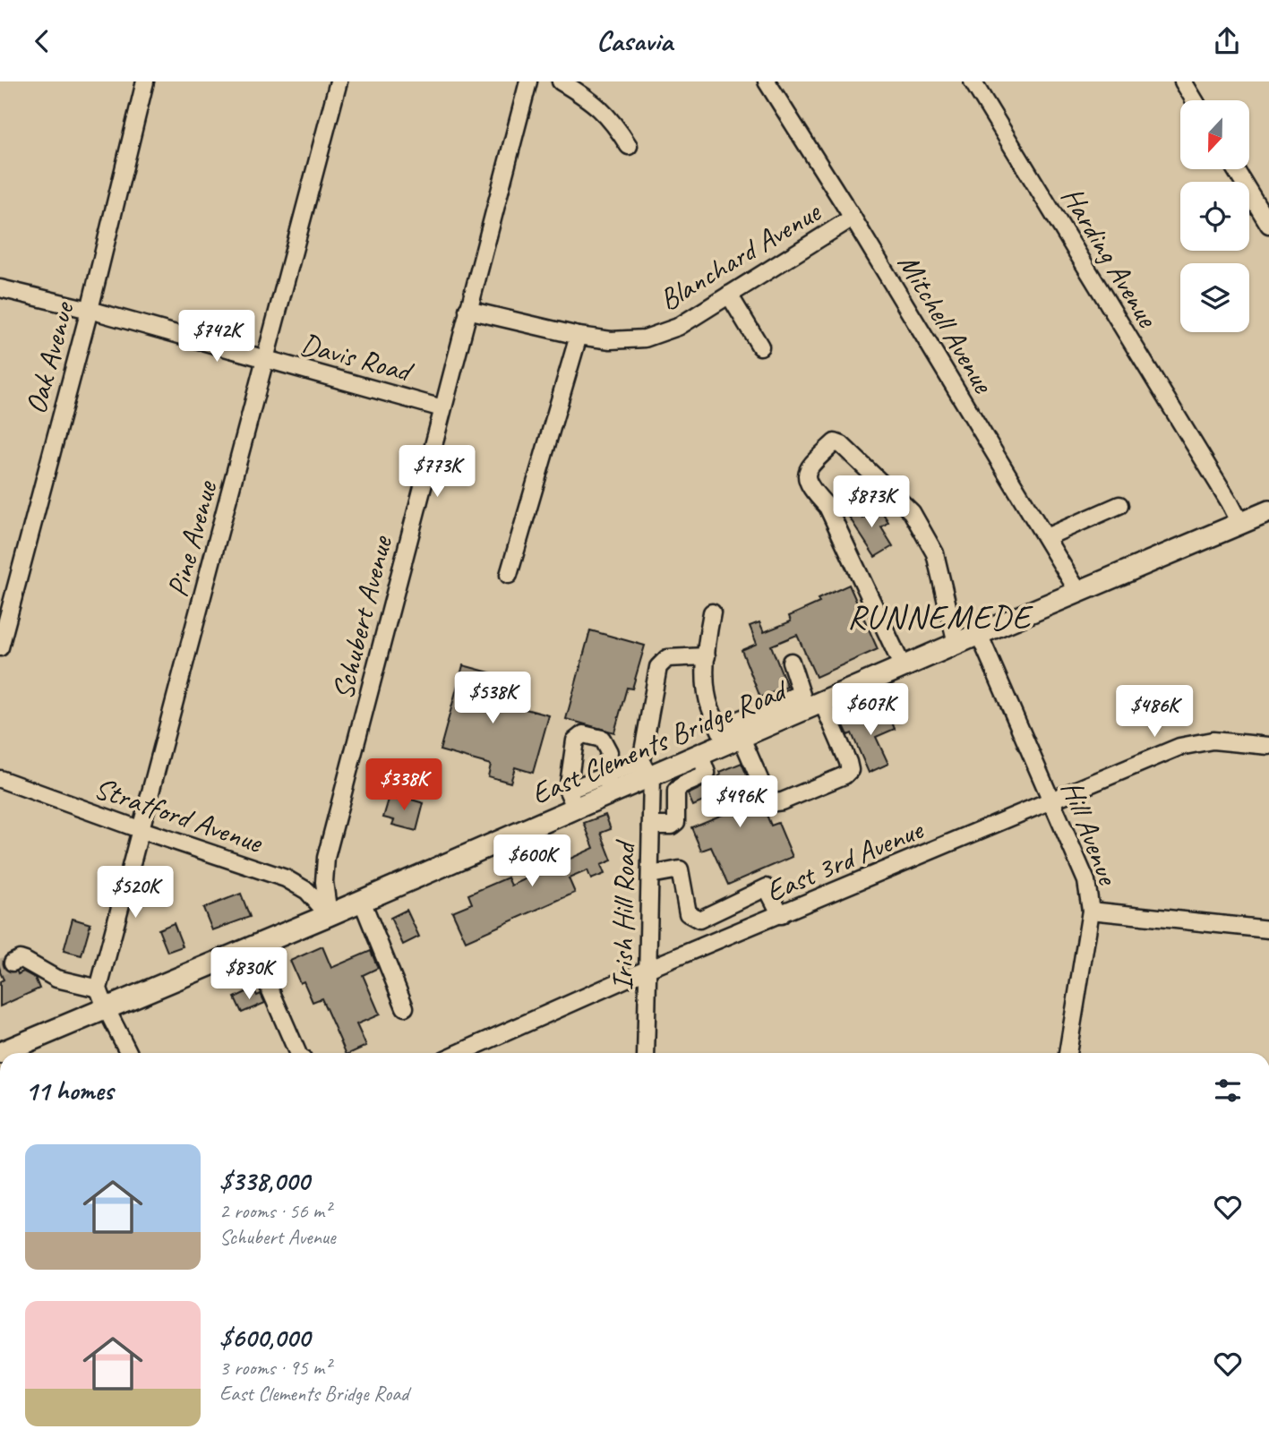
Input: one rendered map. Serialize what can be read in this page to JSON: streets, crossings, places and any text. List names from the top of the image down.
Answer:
{
  "streets": {
    "main road": ["East Clements Bridge Road"],
    "street": [
      "Blanchard Avenue",
      "Harding Avenue",
      "Mitchell Avenue",
      "Davis Road",
      "Oak Avenue",
      "Pine Avenue",
      "Schubert Avenue",
      "Stratford Avenue",
      "Hill Avenue",
      "East 3rd Avenue",
      "Irish Hill Road"
    ]
  },
  "crossings": [
    ["Blanchard Avenue", "Mitchell Avenue"],
    ["Blanchard Avenue", "Schubert Avenue"],
    ["Harding Avenue", "East Clements Bridge Road"],
    ["Mitchell Avenue", "East Clements Bridge Road"],
    ["Davis Road", "Oak Avenue"],
    ["Davis Road", "Pine Avenue"],
    ["Davis Road", "Schubert Avenue"],
    ["Pine Avenue", "Stratford Avenue"],
    ["Schubert Avenue", "East Clements Bridge Road"],
    ["Schubert Avenue", "Stratford Avenue"],
    ["East Clements Bridge Road", "Stratford Avenue"],
    ["East Clements Bridge Road", "Hill Avenue"],
    ["East Clements Bridge Road", "Irish Hill Road"],
    ["Hill Avenue", "East 3rd Avenue"],
    ["East 3rd Avenue", "Irish Hill Road"]
  ],
  "districts": ["RUNNEMEDE"],
  "north": "bottom",
  "page": {
    "header": "Casavia",
    "price": [
      "$742K",
      "$773K",
      "$873K",
      "$538K",
      "$607K",
      "$486K",
      "$338K",
      "$496K",
      "$600K",
      "$520K",
      "$830K"
    ],
    "heading": "11 homes",
    "list": [
      {
        "name": "$338,000",
        "note": "2 rooms · 56 m² · Schubert Avenue"
      },
      {
        "name": "$600,000",
        "note": "3 rooms · 95 m² · East Clements Bridge Road"
      }
    ]
  }
}
